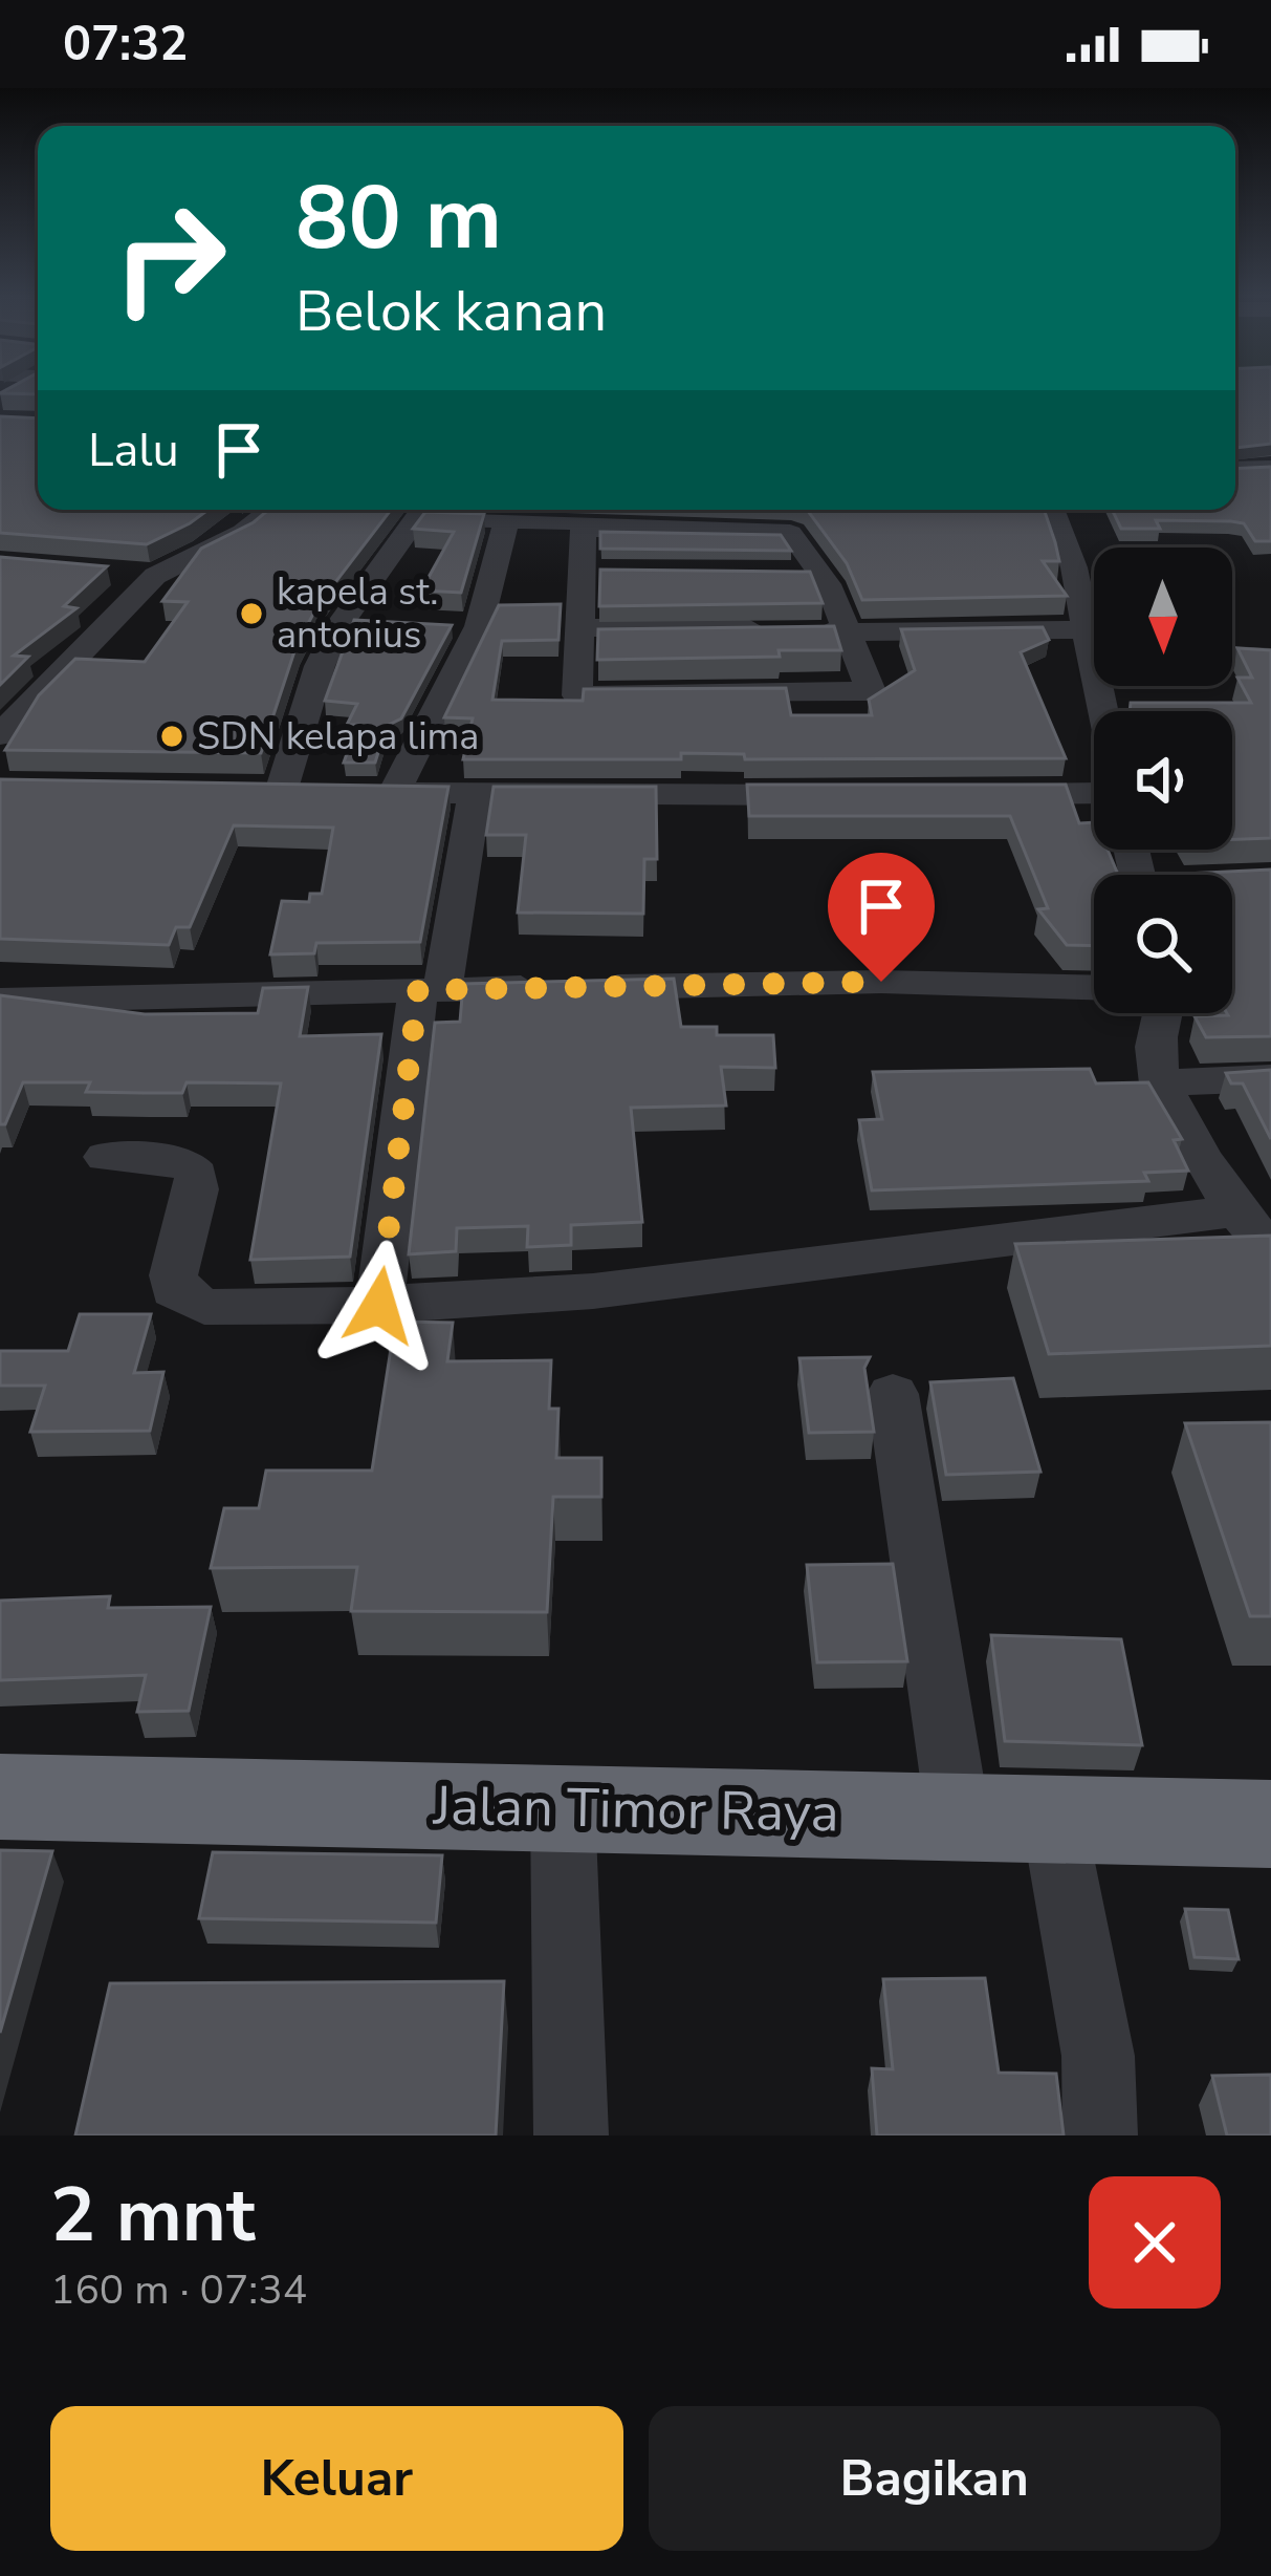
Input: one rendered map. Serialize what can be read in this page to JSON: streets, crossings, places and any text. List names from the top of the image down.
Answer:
{
  "streets": {
    "highway": ["Jalan Timor Raya"]
  },
  "places": ["kapela st. antonius", "SDN kelapa lima"],
  "north": "bottom",
  "page": {
    "status": "07:32",
    "turn": ["80 m", "Belok kanan"],
    "then": "Lalu",
    "heading": ["2 mnt", "160 m · 07:34"],
    "buttons": ["Keluar", "Bagikan"]
  }
}
